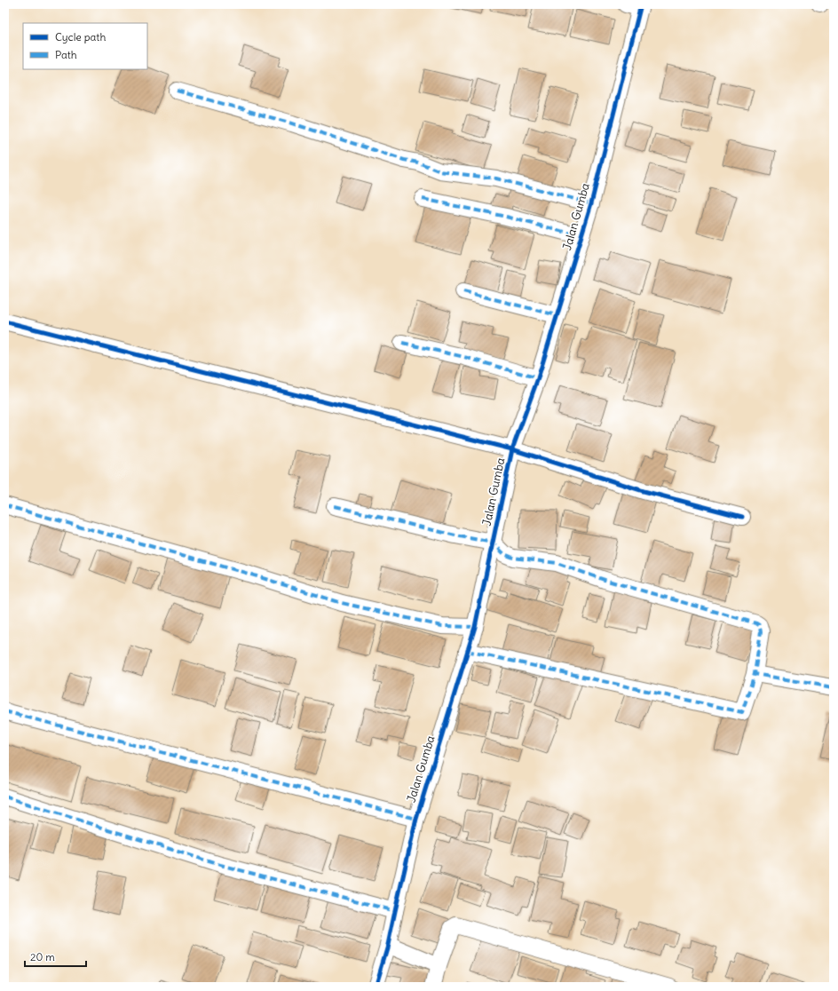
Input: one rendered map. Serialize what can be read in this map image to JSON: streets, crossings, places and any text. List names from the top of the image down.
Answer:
{
  "streets": {
    "street": ["Jalan Gumba"]
  },
  "legend": ["Cycle path", "Path"],
  "scale_bar": "20 m"
}
